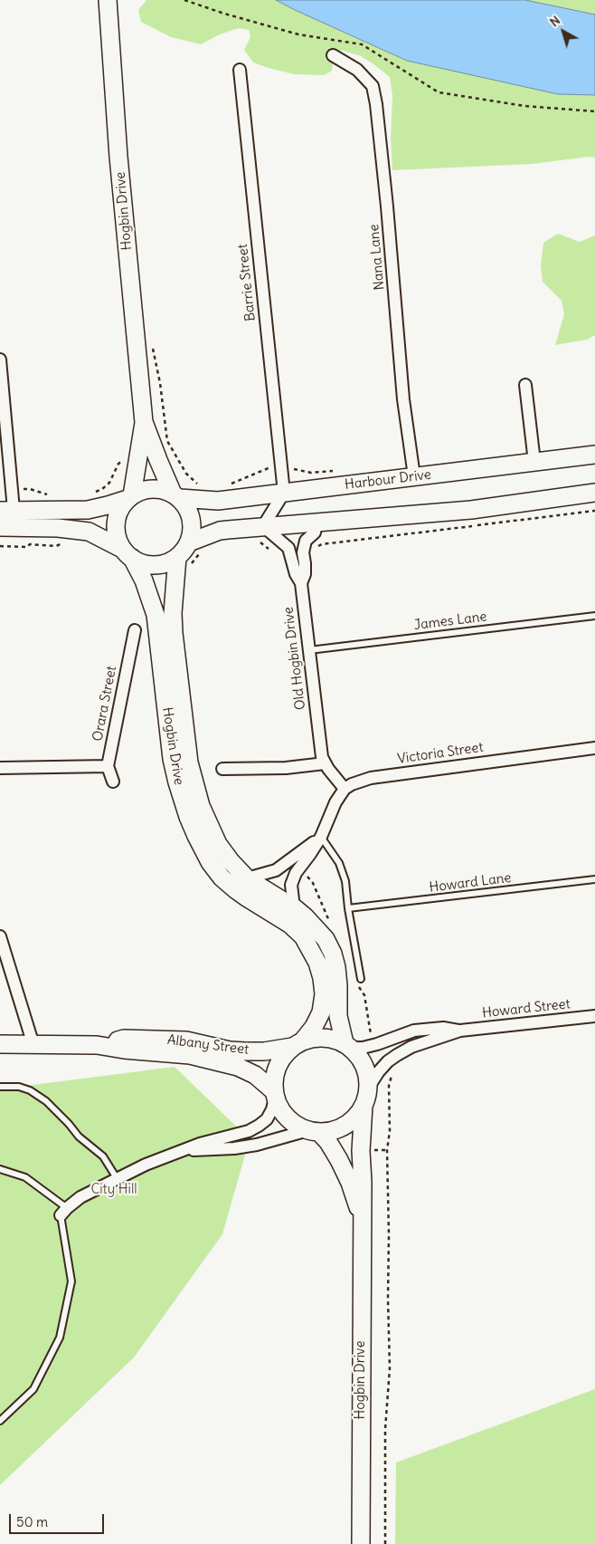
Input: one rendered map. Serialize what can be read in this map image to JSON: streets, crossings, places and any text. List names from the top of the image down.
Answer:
{
  "streets": {
    "main road": ["Hogbin Drive", "Harbour Drive", "Albany Street"],
    "street": [
      "Nana Lane",
      "Barrie Street",
      "Old Hogbin Drive",
      "Orara Street",
      "Victoria Street",
      "Howard Street"
    ],
    "lane": ["James Lane", "Howard Lane"]
  },
  "crossings": [
    ["Hogbin Drive", "Harbour Drive"],
    ["Hogbin Drive", "Howard Street"],
    ["Hogbin Drive", "Albany Street"],
    ["Nana Lane", "Harbour Drive"],
    ["Barrie Street", "Harbour Drive"],
    ["James Lane", "Old Hogbin Drive"],
    ["Old Hogbin Drive", "Victoria Street"],
    ["Howard Street", "Albany Street"]
  ],
  "parks": ["City Hill"],
  "scale_bar": "50 m",
  "north": "top left"
}
